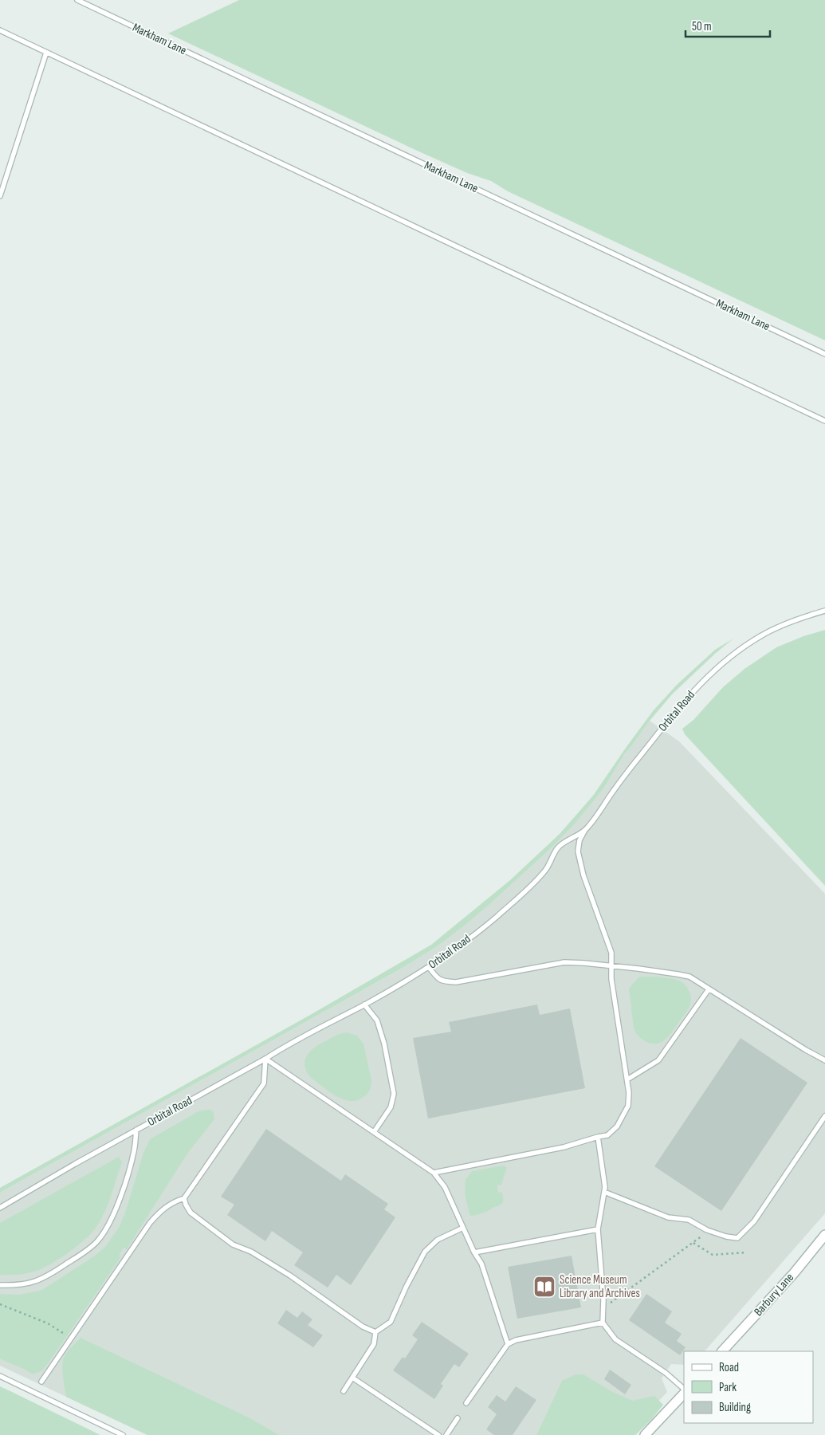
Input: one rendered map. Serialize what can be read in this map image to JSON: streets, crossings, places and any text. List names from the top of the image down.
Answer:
{
  "streets": {
    "street": ["Barbury Lane"],
    "lane": ["Markham Lane", "Orbital Road"]
  },
  "places": {
    "library": ["Science Museum Library and Archives"]
  },
  "legend": ["Road", "Park", "Building"],
  "scale_bar": "50 m"
}
